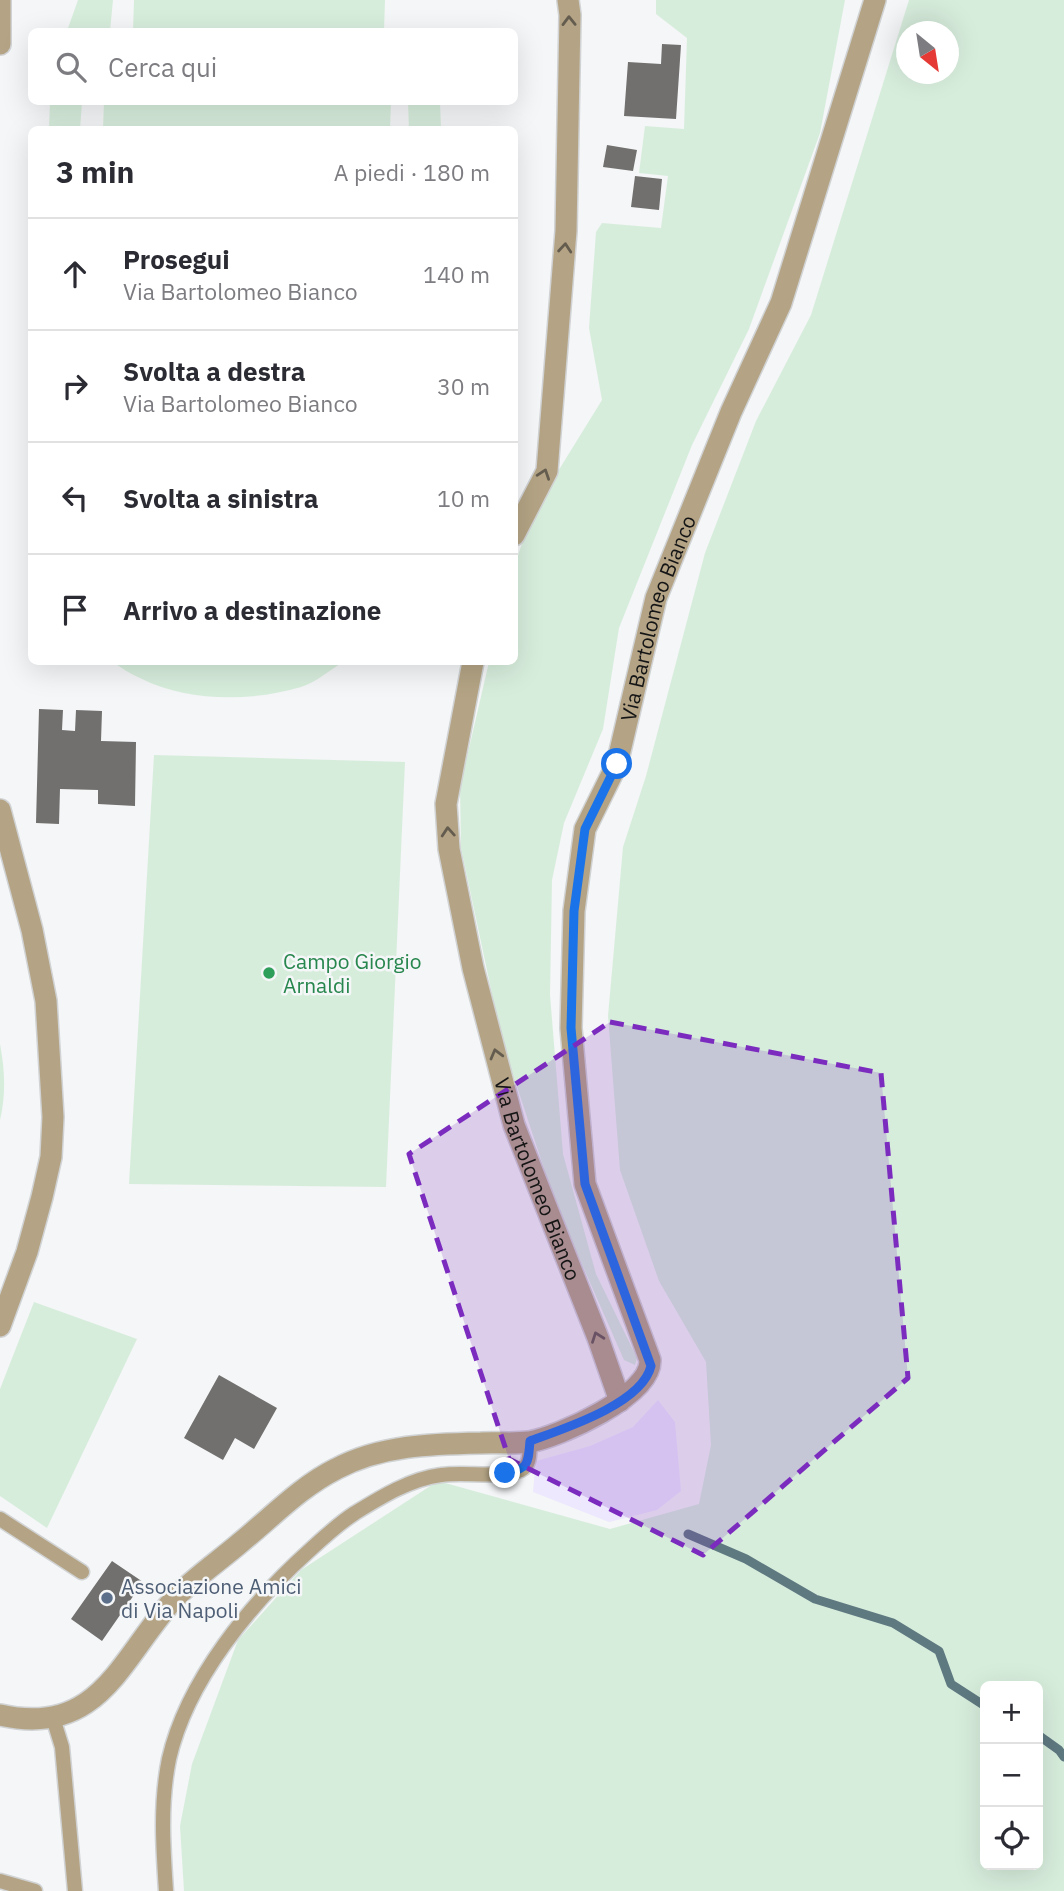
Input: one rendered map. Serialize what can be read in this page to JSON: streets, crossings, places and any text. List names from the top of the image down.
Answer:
{
  "streets": {
    "street": ["Via Bartolomeo Bianco"]
  },
  "places": ["Campo Giorgio Arnaldi", "Associazione Amici di Via Napoli"],
  "north": "bottom right",
  "page": {
    "search": "Cerca qui",
    "heading": ["3 min", "A piedi · 180 m"],
    "list": [
      ["Prosegui", "Via Bartolomeo Bianco", "140 m"],
      ["Svolta a destra", "Via Bartolomeo Bianco", "30 m"],
      ["Svolta a sinistra", "10 m"],
      "Arrivo a destinazione"
    ],
    "map_buttons": ["+", "−"]
  }
}
